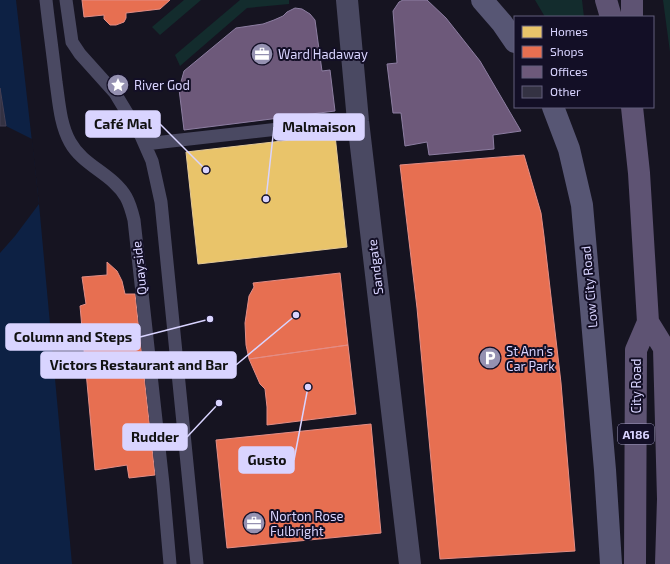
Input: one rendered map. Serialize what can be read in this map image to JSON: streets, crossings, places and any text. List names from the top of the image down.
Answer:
{
  "streets": {
    "main road": ["Low City Road", "City Road", "A186"],
    "street": ["Sandgate"],
    "lane": ["Quayside"]
  },
  "crossings": [
    ["Low City Road", "City Road"]
  ],
  "places": {
    "office": ["Ward Hadaway", "Norton Rose Fulbright"],
    "place": ["River God"],
    "other": [
      "Café Mal",
      "Malmaison",
      "Victors Restaurant and Bar",
      "Column and Steps",
      "Gusto",
      "Rudder"
    ],
    "parking": ["St Ann's Car Park"]
  },
  "legend": [
    "Homes",
    "Shops",
    "Offices",
    "Other"
  ]
}
